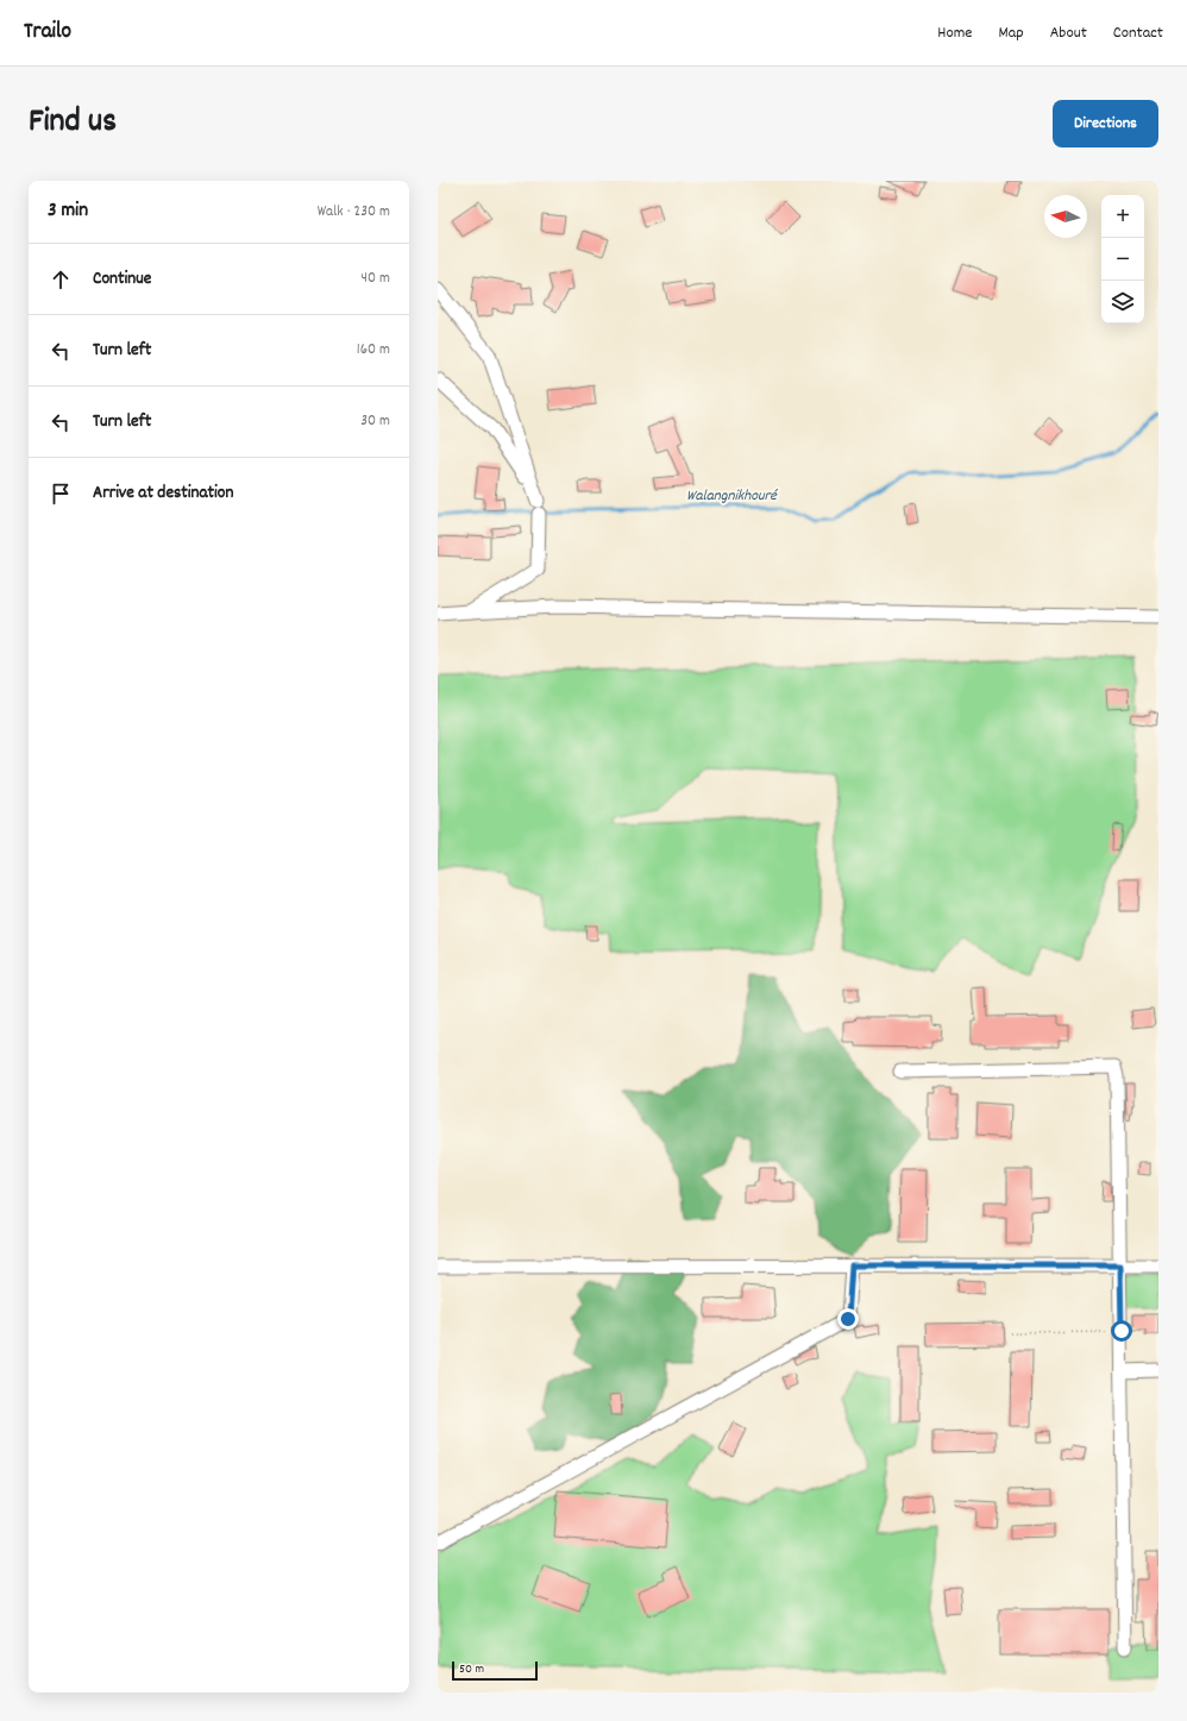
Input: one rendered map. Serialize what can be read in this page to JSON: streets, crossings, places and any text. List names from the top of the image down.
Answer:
{
  "water": ["Walangnikhouré"],
  "scale_bar": "50 m",
  "north": "left",
  "page": {
    "header": "Trailo",
    "nav": [
      "Home",
      "Map",
      "About",
      "Contact"
    ],
    "title": "Find us",
    "buttons": "Directions",
    "heading": ["3 min", "Walk · 230 m"],
    "map_buttons": ["+", "−"],
    "list": [
      ["Continue", "40 m"],
      ["Turn left", "160 m"],
      ["Turn left", "30 m"],
      "Arrive at destination"
    ],
    "scale": "50 m"
  }
}
